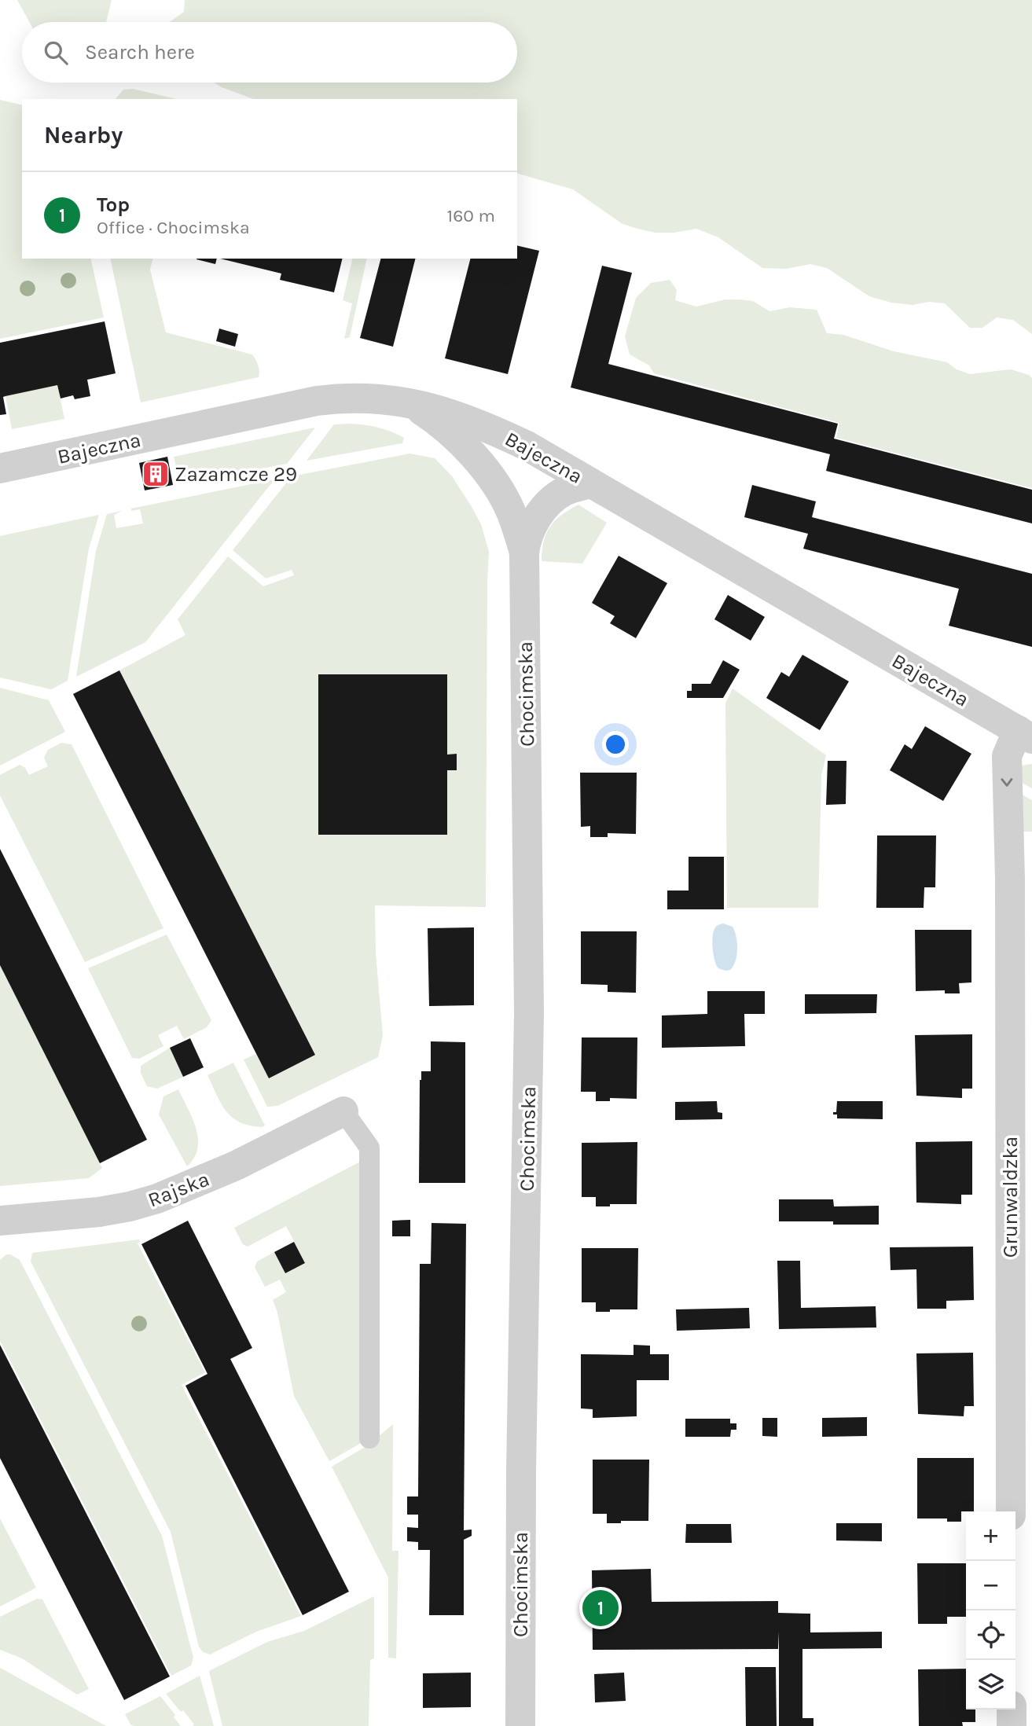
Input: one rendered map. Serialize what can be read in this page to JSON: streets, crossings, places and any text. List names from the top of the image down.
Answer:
{
  "streets": {
    "street": [
      "Bajeczna",
      "Chocimska",
      "Rajska",
      "Grunwaldzka"
    ]
  },
  "crossings": [
    ["Bajeczna", "Chocimska"],
    ["Bajeczna", "Grunwaldzka"]
  ],
  "places": {
    "building": ["Zazamcze 29"]
  },
  "page": {
    "search": "Search here",
    "heading": "Nearby",
    "list": [
      {
        "mark": "1",
        "name": "Top",
        "note": "Office · Chocimska",
        "value": "160 m"
      }
    ],
    "map_buttons": ["+", "−"],
    "pins": "1"
  }
}
